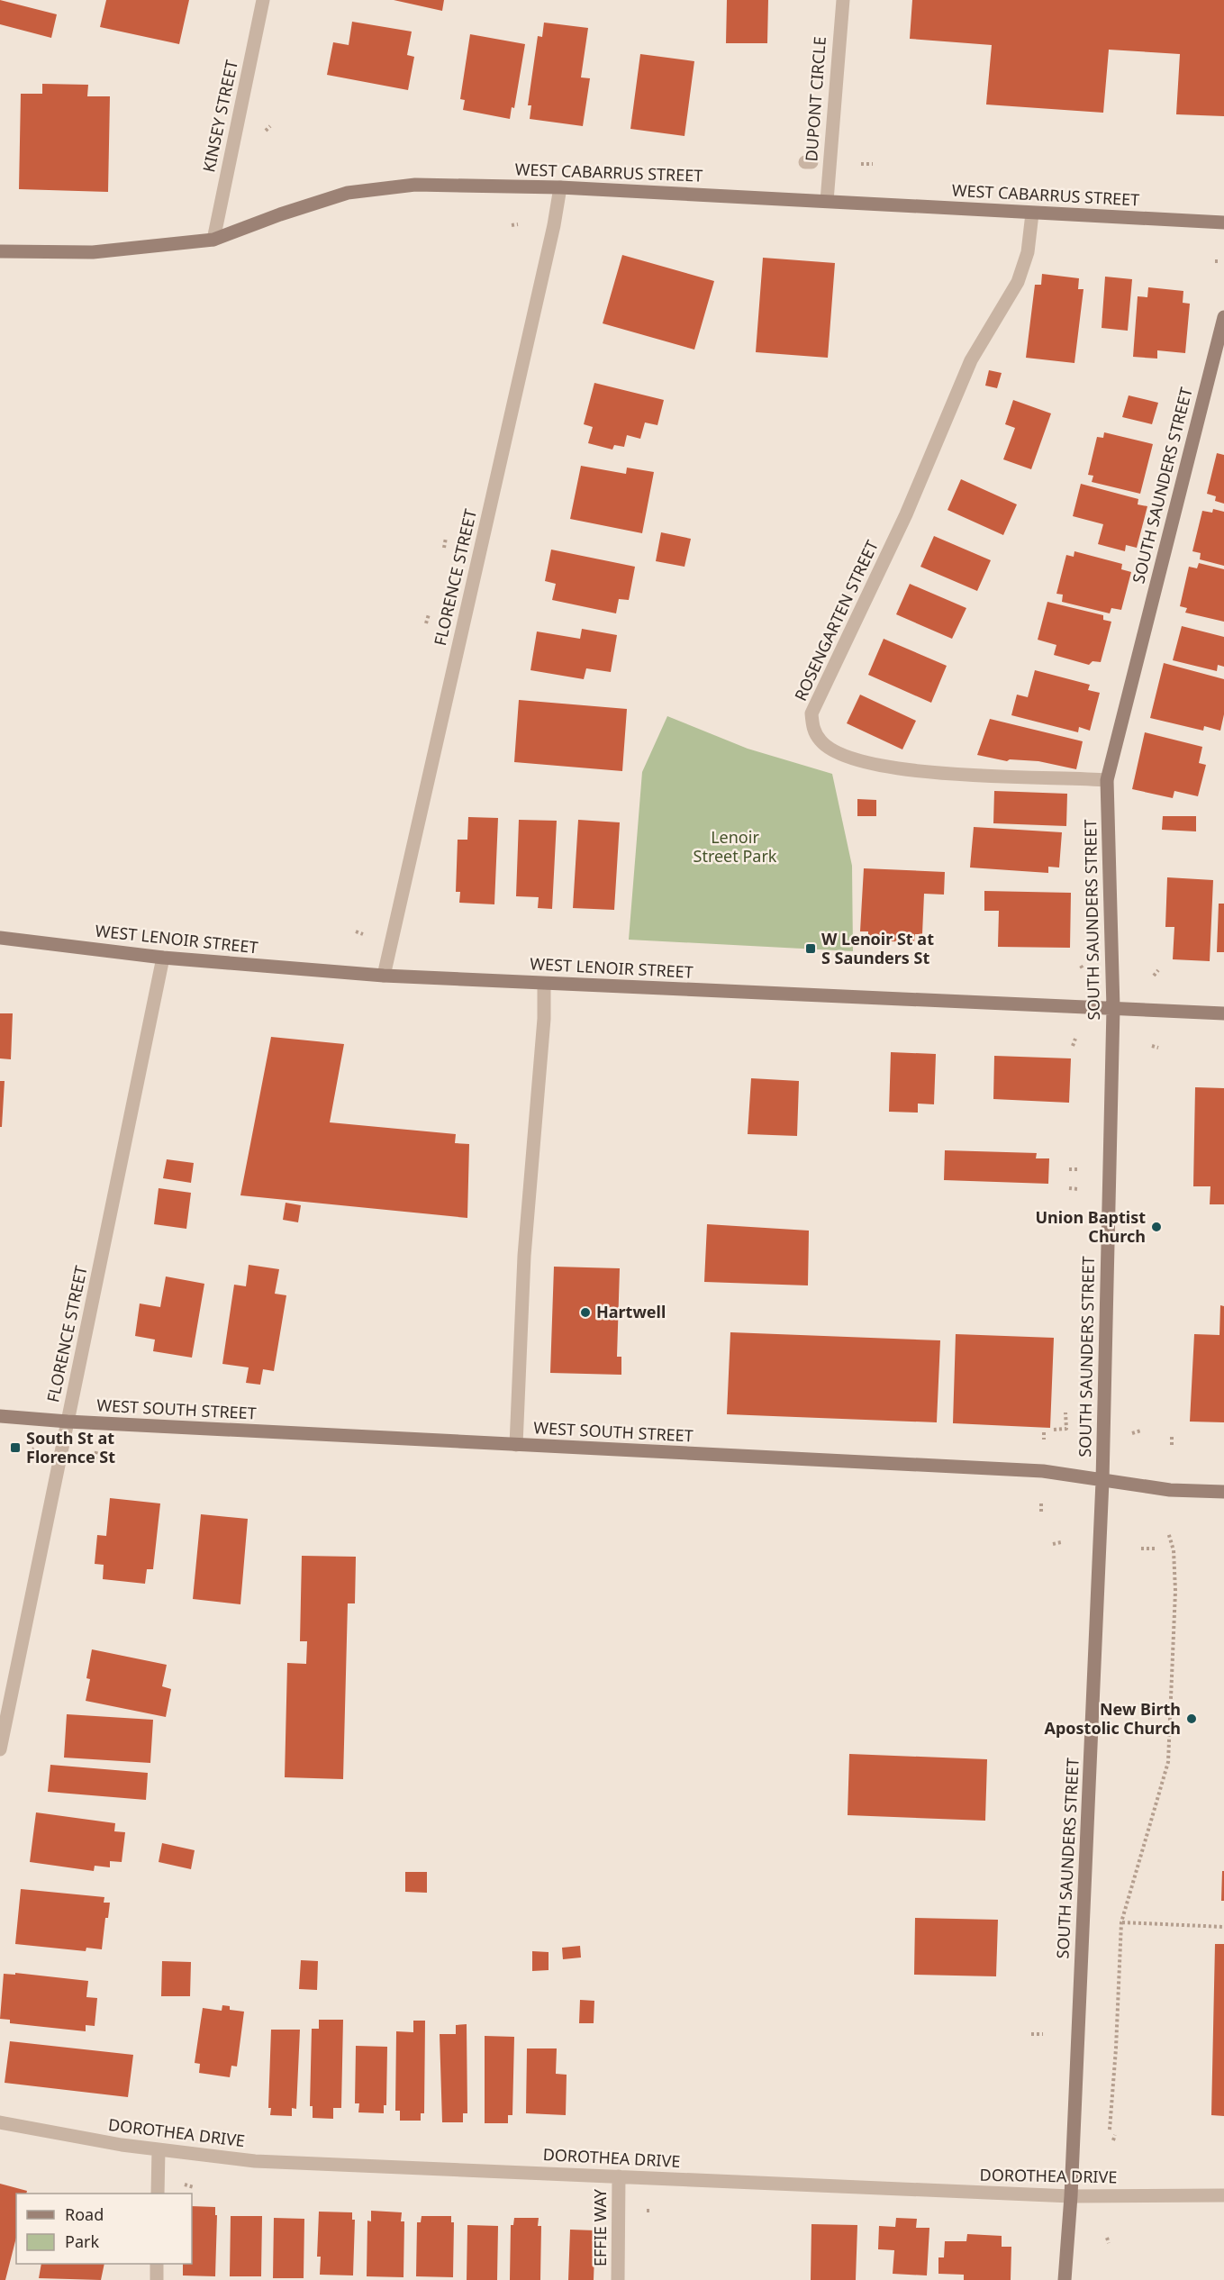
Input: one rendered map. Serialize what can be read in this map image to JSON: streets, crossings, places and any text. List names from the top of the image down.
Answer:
{
  "streets": {
    "street": [
      "DUPONT CIRCLE",
      "KINSEY STREET",
      "WEST CABARRUS STREET",
      "SOUTH SAUNDERS STREET",
      "FLORENCE STREET",
      "ROSENGARTEN STREET",
      "WEST LENOIR STREET",
      "WEST SOUTH STREET",
      "DOROTHEA DRIVE",
      "EFFIE WAY"
    ]
  },
  "crossings": [
    ["DUPONT CIRCLE", "WEST CABARRUS STREET"],
    ["KINSEY STREET", "WEST CABARRUS STREET"],
    ["WEST CABARRUS STREET", "FLORENCE STREET"],
    ["WEST CABARRUS STREET", "ROSENGARTEN STREET"],
    ["SOUTH SAUNDERS STREET", "ROSENGARTEN STREET"],
    ["SOUTH SAUNDERS STREET", "WEST LENOIR STREET"],
    ["SOUTH SAUNDERS STREET", "WEST SOUTH STREET"],
    ["SOUTH SAUNDERS STREET", "DOROTHEA DRIVE"],
    ["FLORENCE STREET", "WEST LENOIR STREET"],
    ["FLORENCE STREET", "WEST SOUTH STREET"],
    ["DOROTHEA DRIVE", "EFFIE WAY"]
  ],
  "parks": ["Lenoir Street Park"],
  "places": {
    "transit": ["W Lenoir St at S Saunders St", "South St at Florence St"],
    "other": ["Union Baptist Church", "Hartwell", "New Birth Apostolic Church"]
  },
  "legend": ["Road", "Park"]
}
